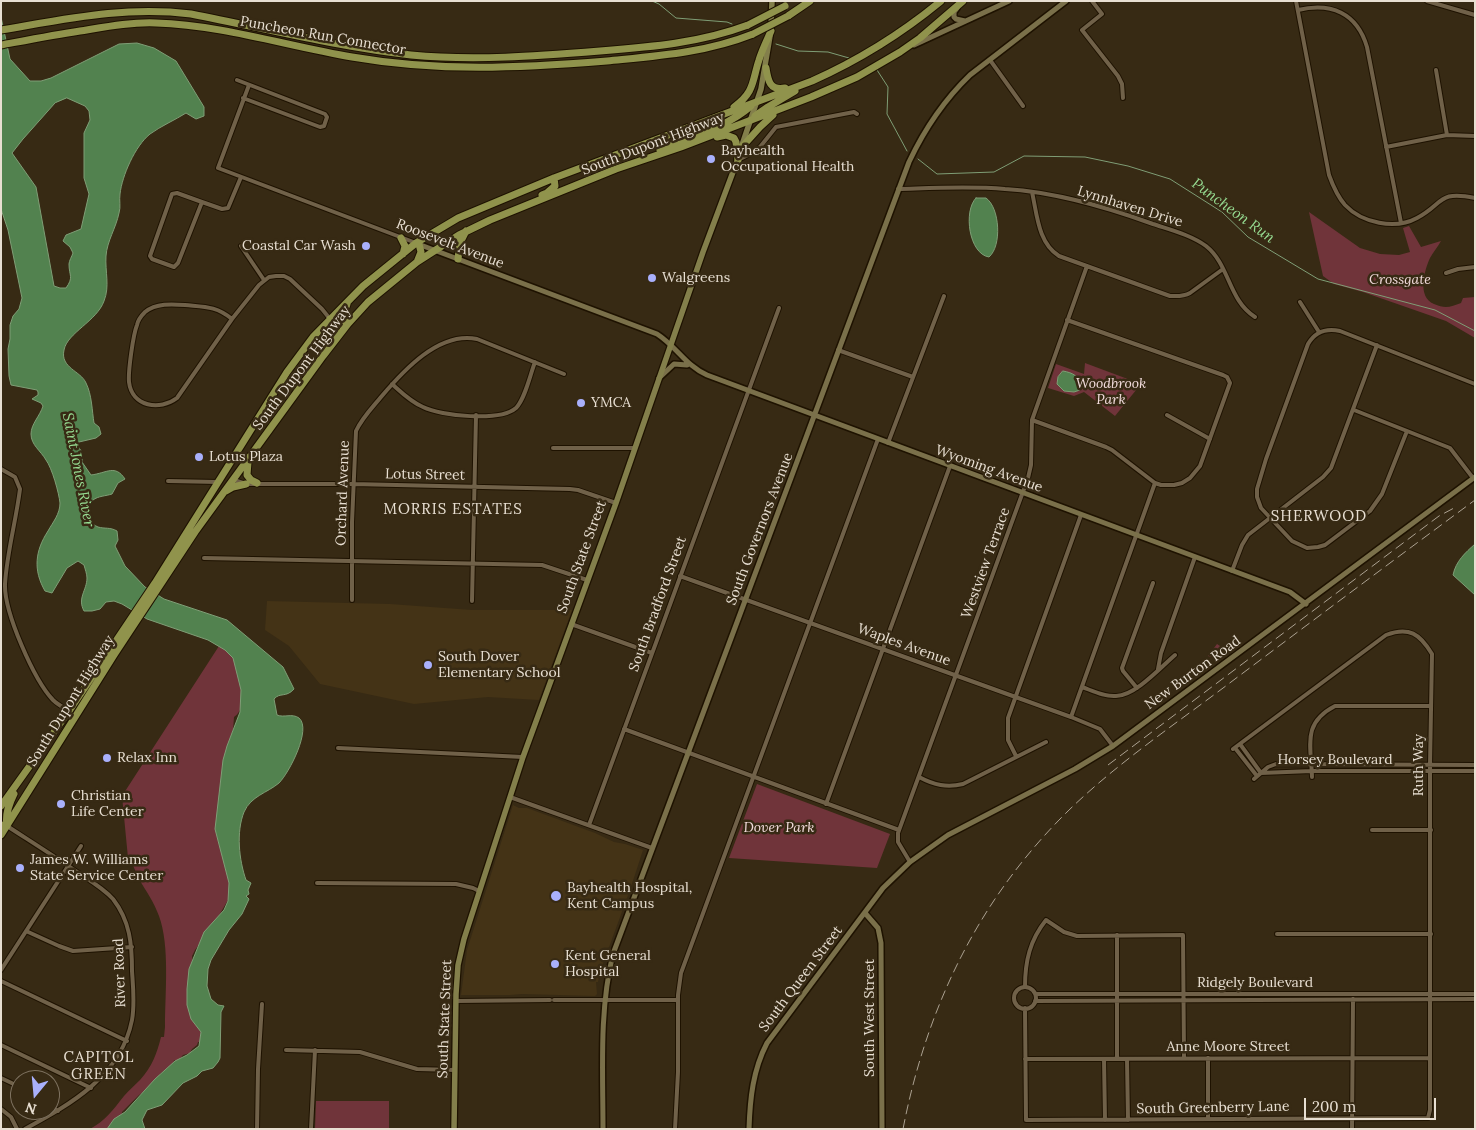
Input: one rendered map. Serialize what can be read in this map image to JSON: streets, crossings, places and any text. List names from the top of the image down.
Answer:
{
  "streets": {
    "highway": ["Puncheon Run Connector", "South Dupont Highway"],
    "main road": ["South State Street"],
    "street": [
      "Lynnhaven Drive",
      "Roosevelt Avenue",
      "Wyoming Avenue",
      "Lotus Street",
      "Orchard Avenue",
      "South Governors Avenue",
      "Westview Terrace",
      "South Bradford Street",
      "Waples Avenue",
      "New Burton Road",
      "Horsey Boulevard",
      "Ruth Way",
      "River Road",
      "South Queen Street",
      "Ridgely Boulevard",
      "South West Street",
      "Anne Moore Street",
      "South Greenberry Lane"
    ]
  },
  "crossings": [
    ["South Dupont Highway", "Roosevelt Avenue"],
    ["South Dupont Highway", "Lotus Street"],
    ["South Dupont Highway", "South State Street"],
    ["Lynnhaven Drive", "South Governors Avenue"],
    ["Roosevelt Avenue", "Wyoming Avenue"],
    ["Roosevelt Avenue", "South State Street"],
    ["Wyoming Avenue", "South Governors Avenue"],
    ["Wyoming Avenue", "South State Street"],
    ["Wyoming Avenue", "Westview Terrace"],
    ["Wyoming Avenue", "South Bradford Street"],
    ["Wyoming Avenue", "New Burton Road"],
    ["Lotus Street", "Orchard Avenue"],
    ["Lotus Street", "South State Street"],
    ["South Governors Avenue", "Waples Avenue"],
    ["Westview Terrace", "Waples Avenue"],
    ["South Bradford Street", "Waples Avenue"],
    ["Waples Avenue", "New Burton Road"],
    ["New Burton Road", "South Queen Street"],
    ["Horsey Boulevard", "Ruth Way"],
    ["Ruth Way", "Ridgely Boulevard"],
    ["Ruth Way", "Anne Moore Street"],
    ["Ruth Way", "South Greenberry Lane"],
    ["South Queen Street", "South West Street"],
    ["Anne Moore Street", "South Greenberry Lane"]
  ],
  "districts": ["MORRIS ESTATES", "SHERWOOD", "CAPITOL GREEN"],
  "water": ["Puncheon Run", "Saint Jones River"],
  "parks": ["Crossgate", "Woodbrook Park", "Dover Park"],
  "places": [
    "Bayhealth Occupational Health",
    "Coastal Car Wash",
    "Walgreens",
    "YMCA",
    "Lotus Plaza",
    "South Dover Elementary School",
    "Relax Inn",
    "Christian Life Center",
    "James W. Williams State Service Center",
    "Bayhealth Hospital, Kent Campus",
    "Kent General Hospital"
  ],
  "scale_bar": "200 m",
  "north": "bottom"
}
